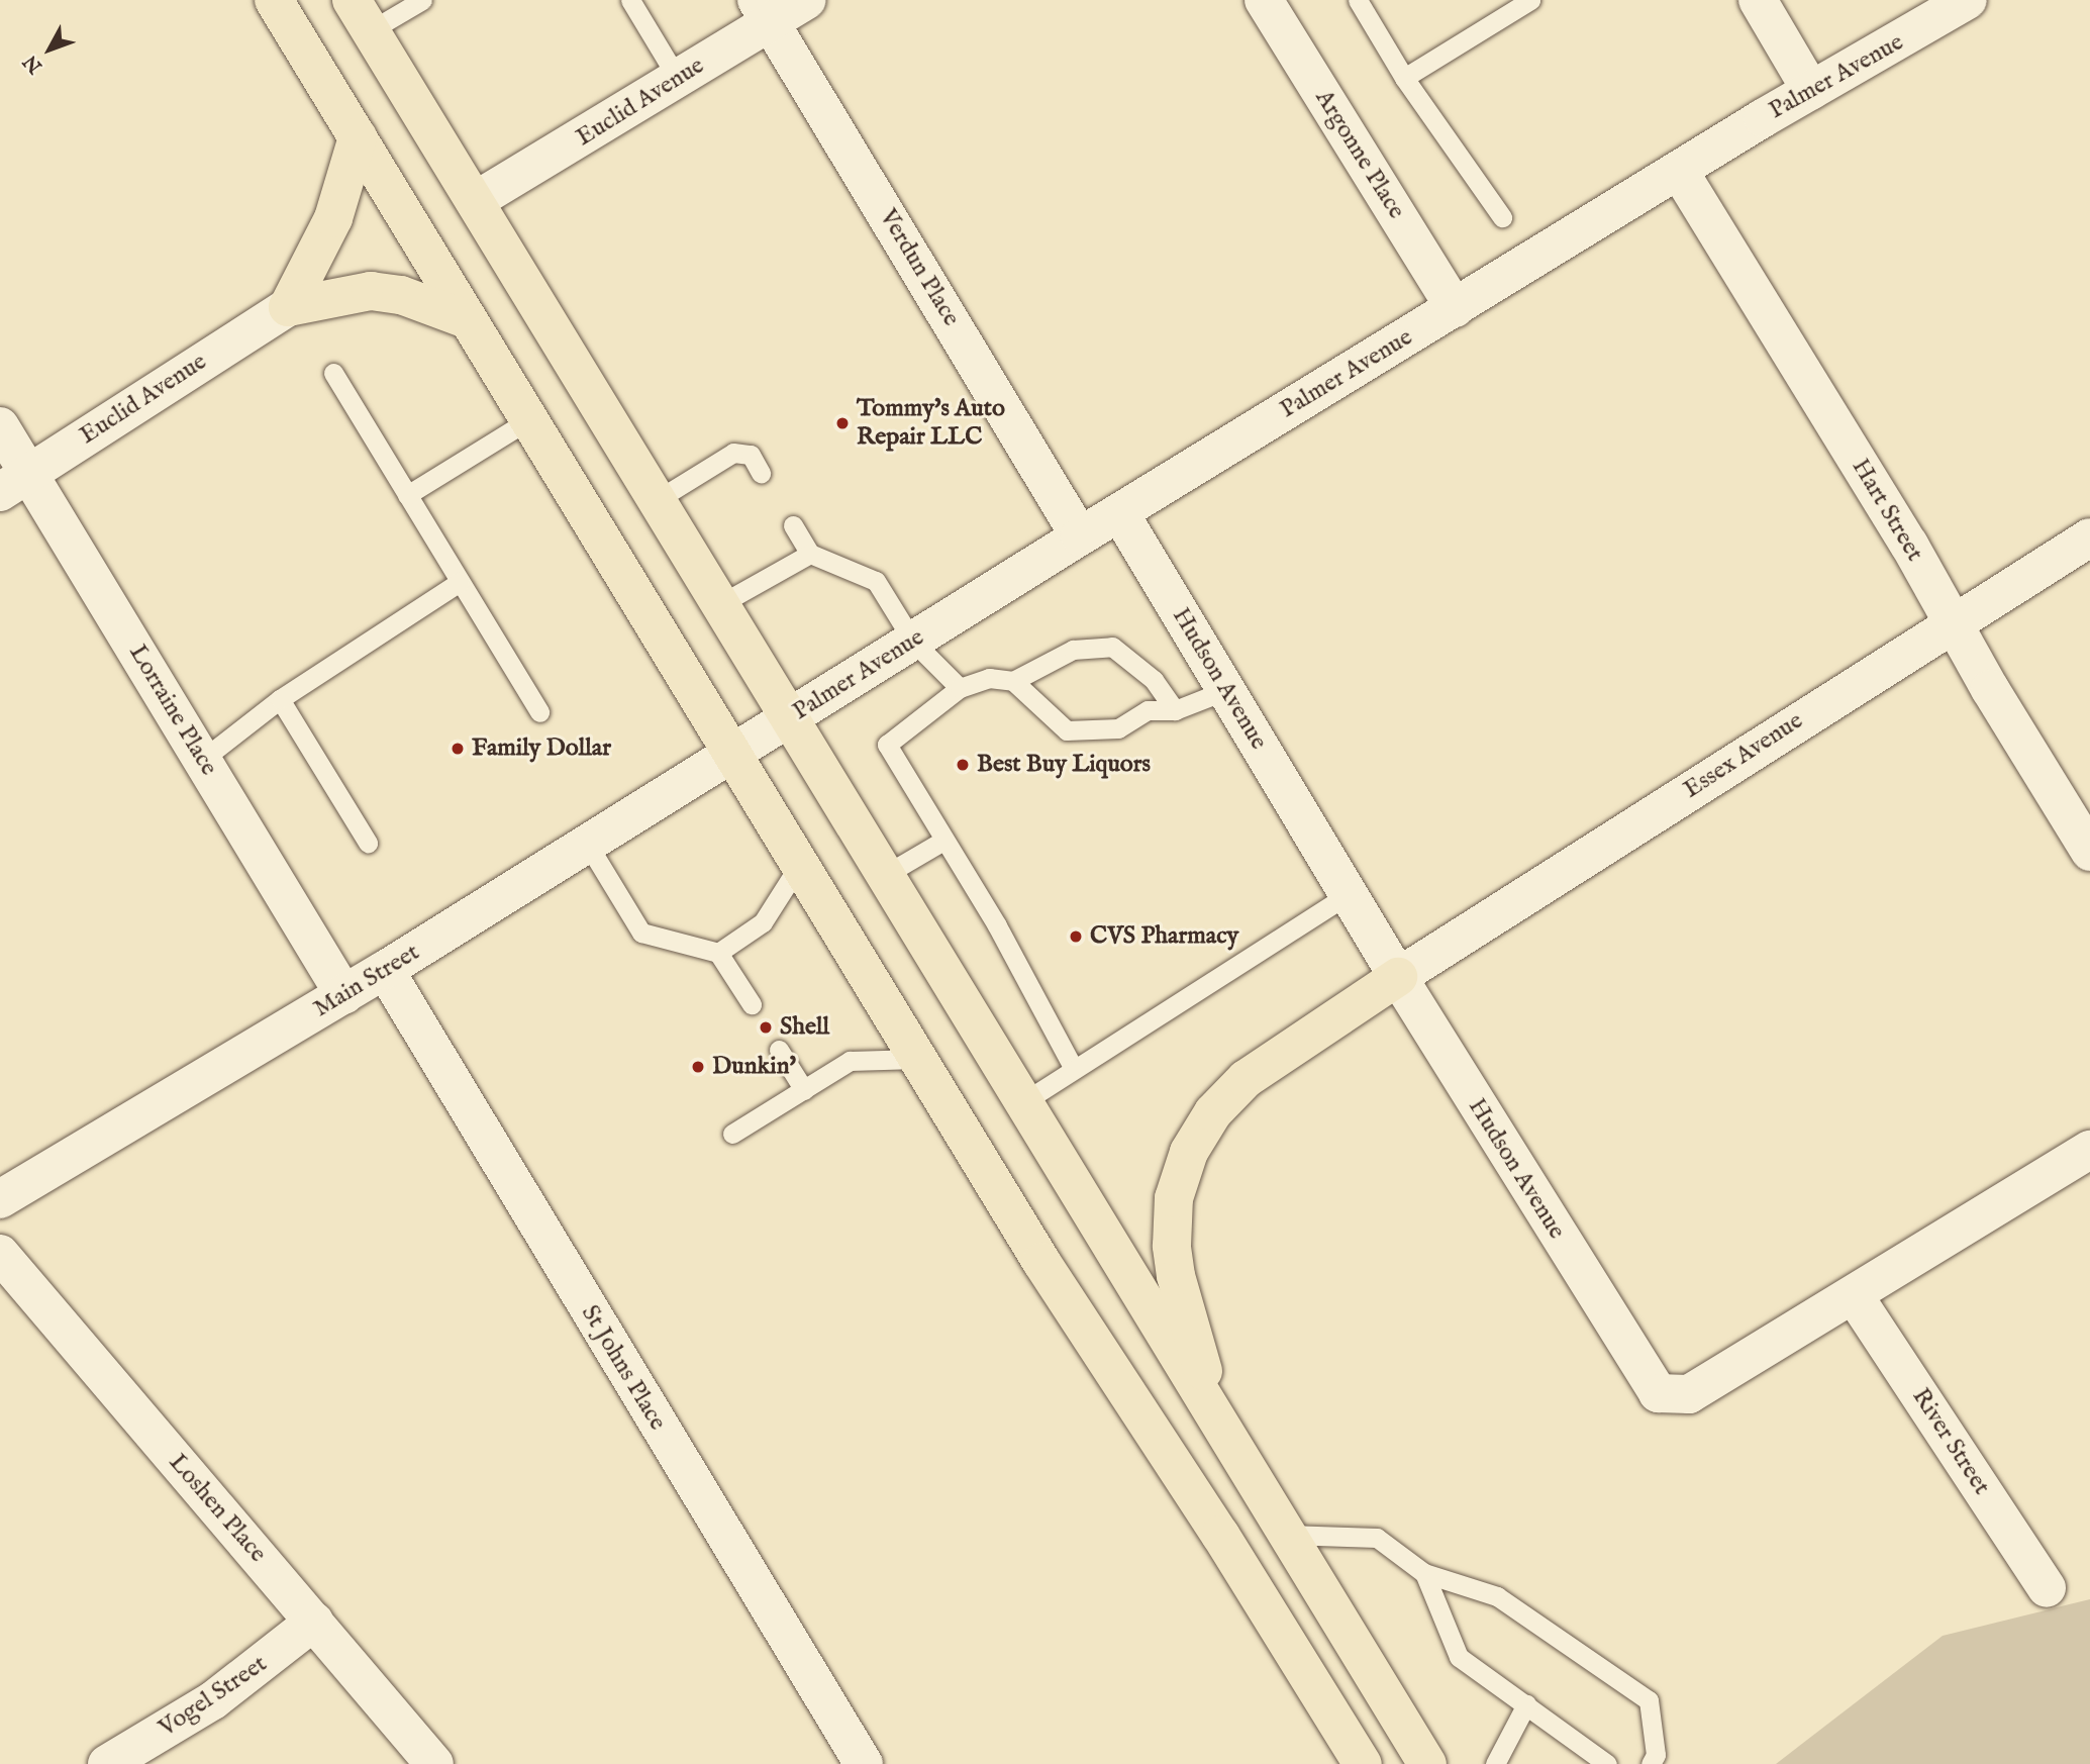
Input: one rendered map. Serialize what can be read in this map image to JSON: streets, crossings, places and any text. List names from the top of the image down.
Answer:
{
  "streets": {
    "street": [
      "Palmer Avenue",
      "Euclid Avenue",
      "Argonne Place",
      "Verdun Place",
      "Hart Street",
      "Hudson Avenue",
      "Lorraine Place",
      "Essex Avenue",
      "Main Street",
      "St Johns Place",
      "River Street",
      "Loshen Place",
      "Vogel Street"
    ]
  },
  "crossings": [
    ["Palmer Avenue", "Argonne Place"],
    ["Palmer Avenue", "Verdun Place"],
    ["Palmer Avenue", "Hart Street"],
    ["Palmer Avenue", "Hudson Avenue"],
    ["Palmer Avenue", "Main Street"],
    ["Euclid Avenue", "Verdun Place"],
    ["Euclid Avenue", "Lorraine Place"],
    ["Hart Street", "Essex Avenue"],
    ["Hudson Avenue", "Essex Avenue"],
    ["Hudson Avenue", "River Street"],
    ["Lorraine Place", "Main Street"],
    ["Main Street", "St Johns Place"],
    ["Loshen Place", "Vogel Street"]
  ],
  "places": [
    "Tommy's Auto Repair LLC",
    "Family Dollar",
    "Best Buy Liquors",
    "CVS Pharmacy",
    "Shell",
    "Dunkin'"
  ],
  "north": "bottom left"
}
